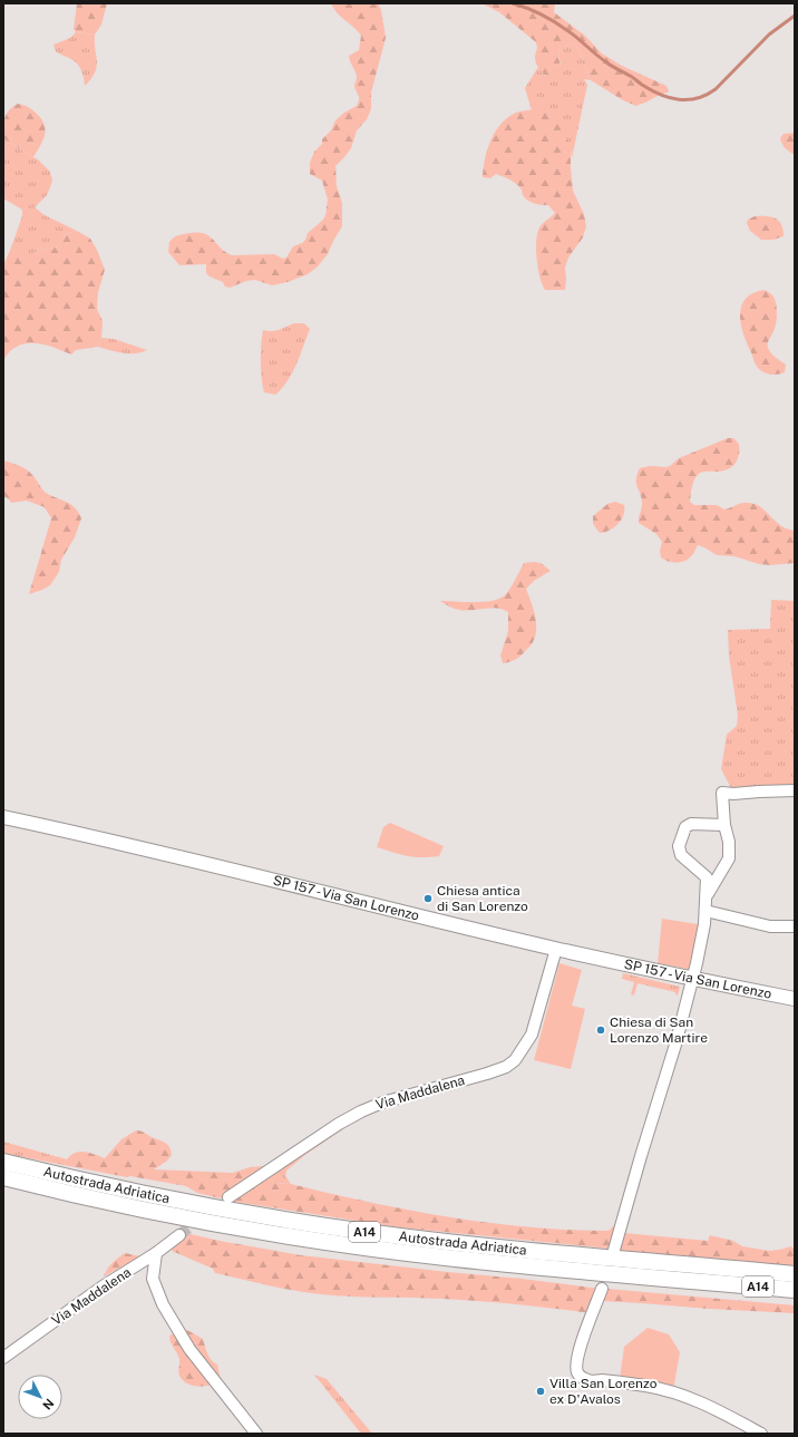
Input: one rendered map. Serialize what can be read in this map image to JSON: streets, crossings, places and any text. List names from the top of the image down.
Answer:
{
  "streets": {
    "highway": ["Autostrada Adriatica", "A14"],
    "main road": ["SP 157 - Via San Lorenzo"],
    "street": ["Via Maddalena"]
  },
  "crossings": [
    ["SP 157 - Via San Lorenzo", "Via Maddalena"]
  ],
  "places": ["Chiesa antica di San Lorenzo", "Chiesa di San Lorenzo Martire", "Villa San Lorenzo ex D'Avalos"],
  "north": "bottom right"
}
